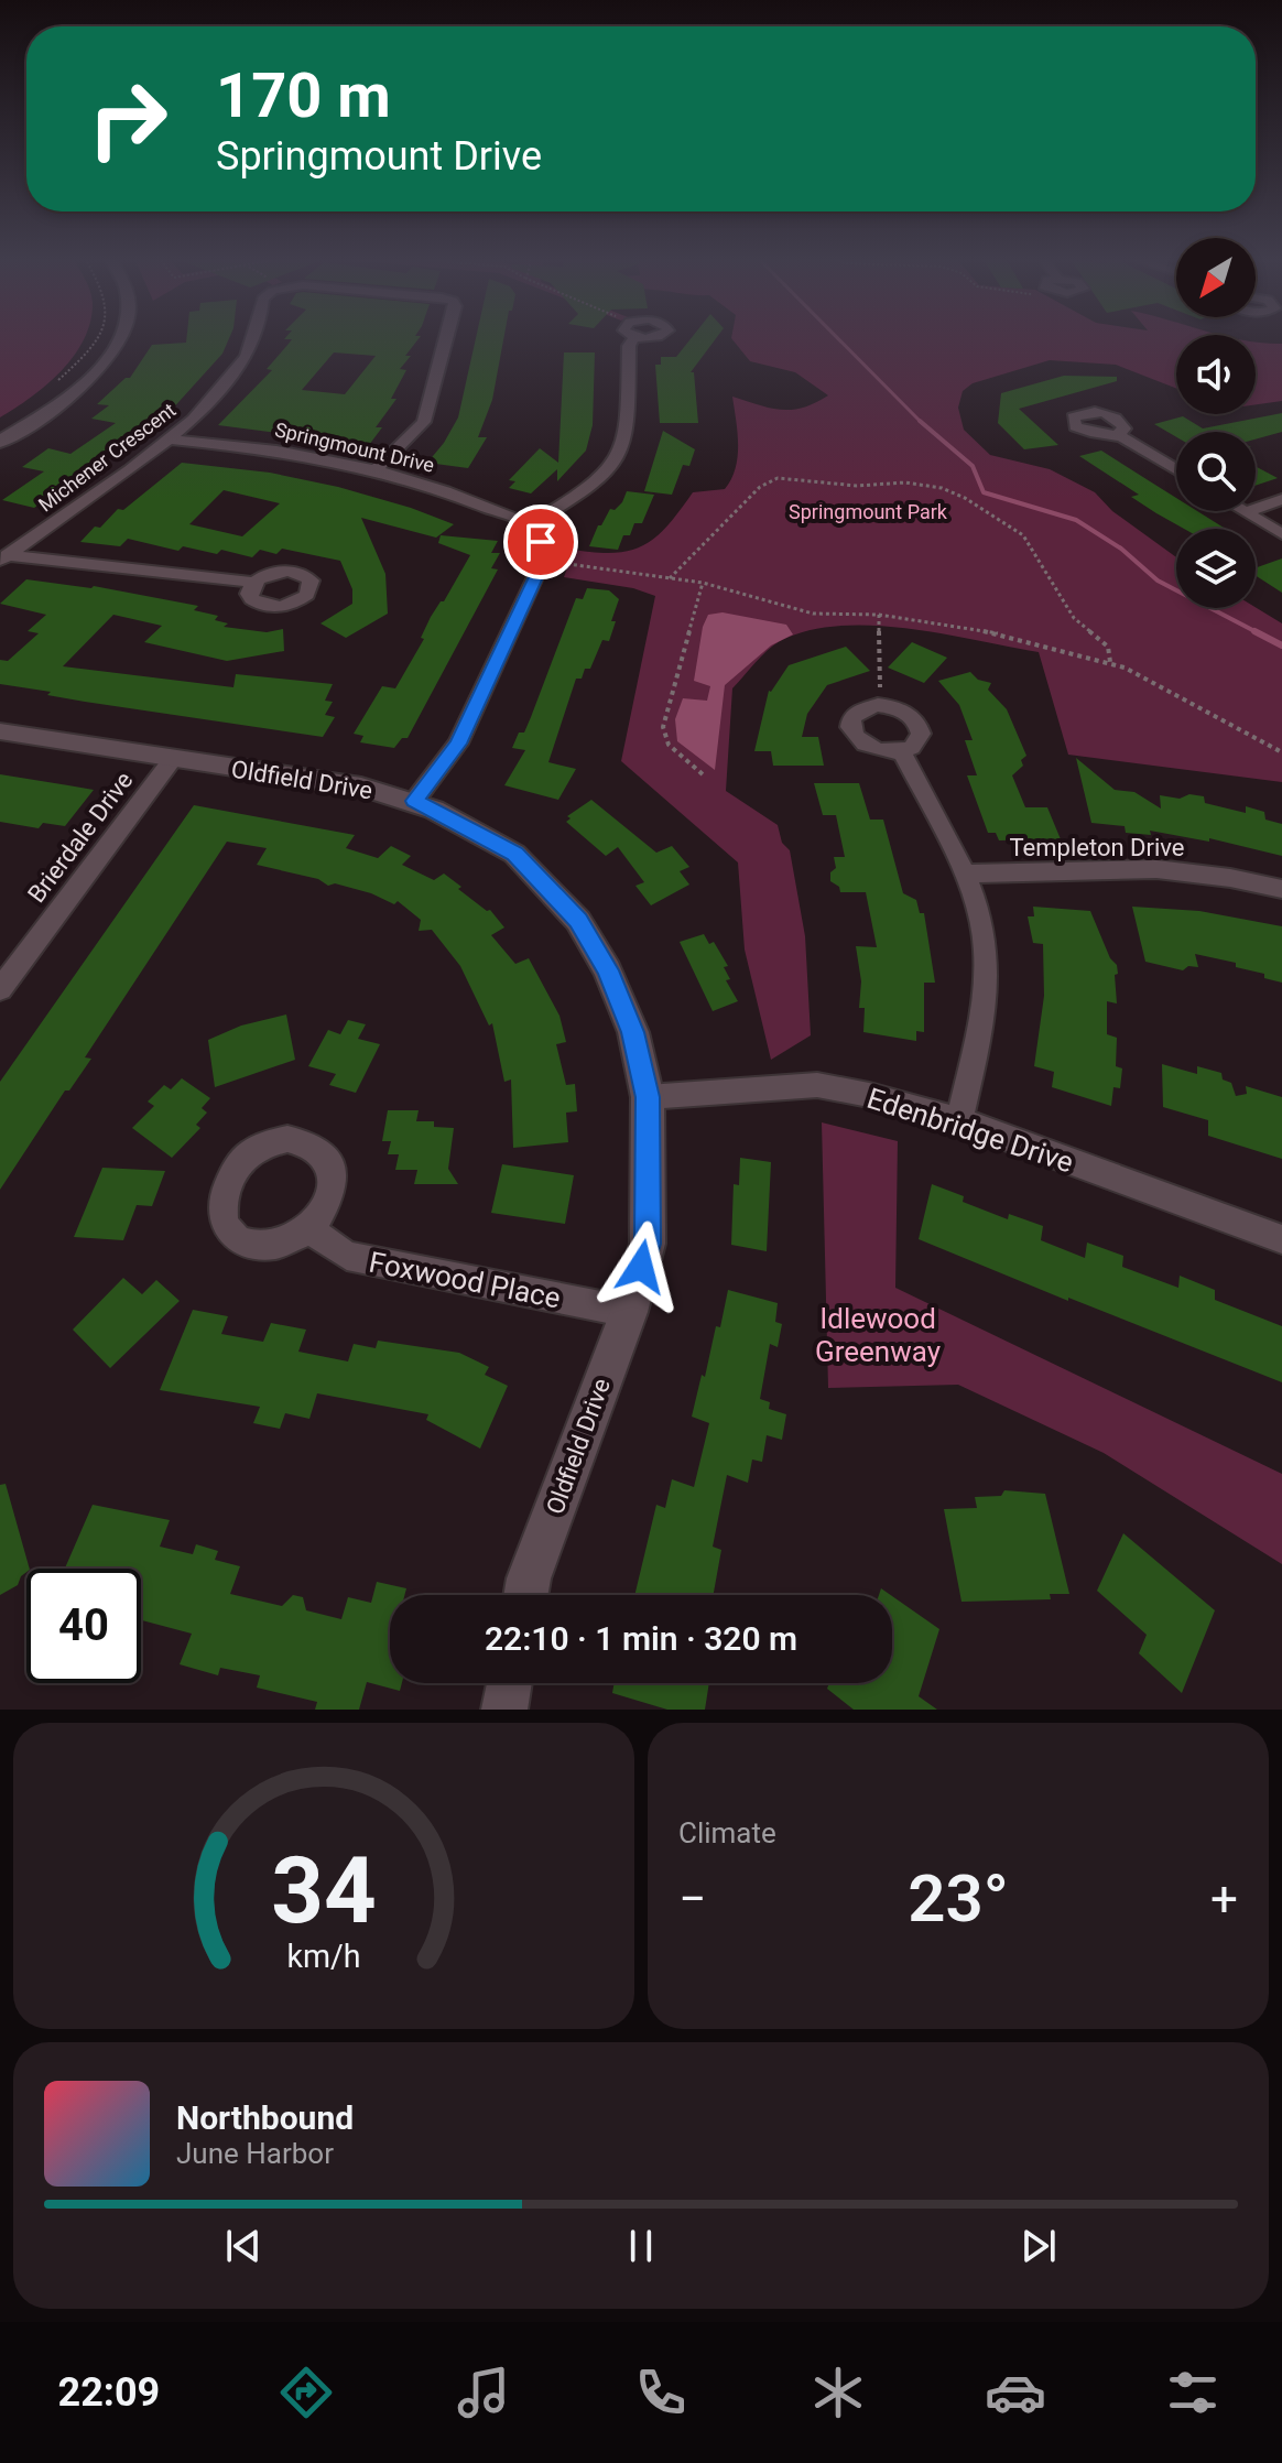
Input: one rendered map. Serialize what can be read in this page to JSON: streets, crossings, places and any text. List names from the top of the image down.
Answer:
{
  "streets": {
    "street": [
      "Springmount Drive",
      "Michener Crescent",
      "Oldfield Drive",
      "Brierdale Drive",
      "Templeton Drive",
      "Edenbridge Drive",
      "Foxwood Place"
    ]
  },
  "crossings": [
    ["Springmount Drive", "Michener Crescent"],
    ["Oldfield Drive", "Brierdale Drive"],
    ["Oldfield Drive", "Edenbridge Drive"],
    ["Oldfield Drive", "Foxwood Place"]
  ],
  "parks": ["Springmount Park", "Idlewood Greenway"],
  "north": "bottom left",
  "page": {
    "turn": ["170 m", "Springmount Drive"],
    "limit": "40",
    "trip": "22:10 · 1 min · 320 m",
    "tile": "Climate",
    "heat": ["−", "23°", "+"],
    "song": ["Northbound", "June Harbor"],
    "tabs": "22:09",
    "gauge": ["34", "km/h"]
  }
}
